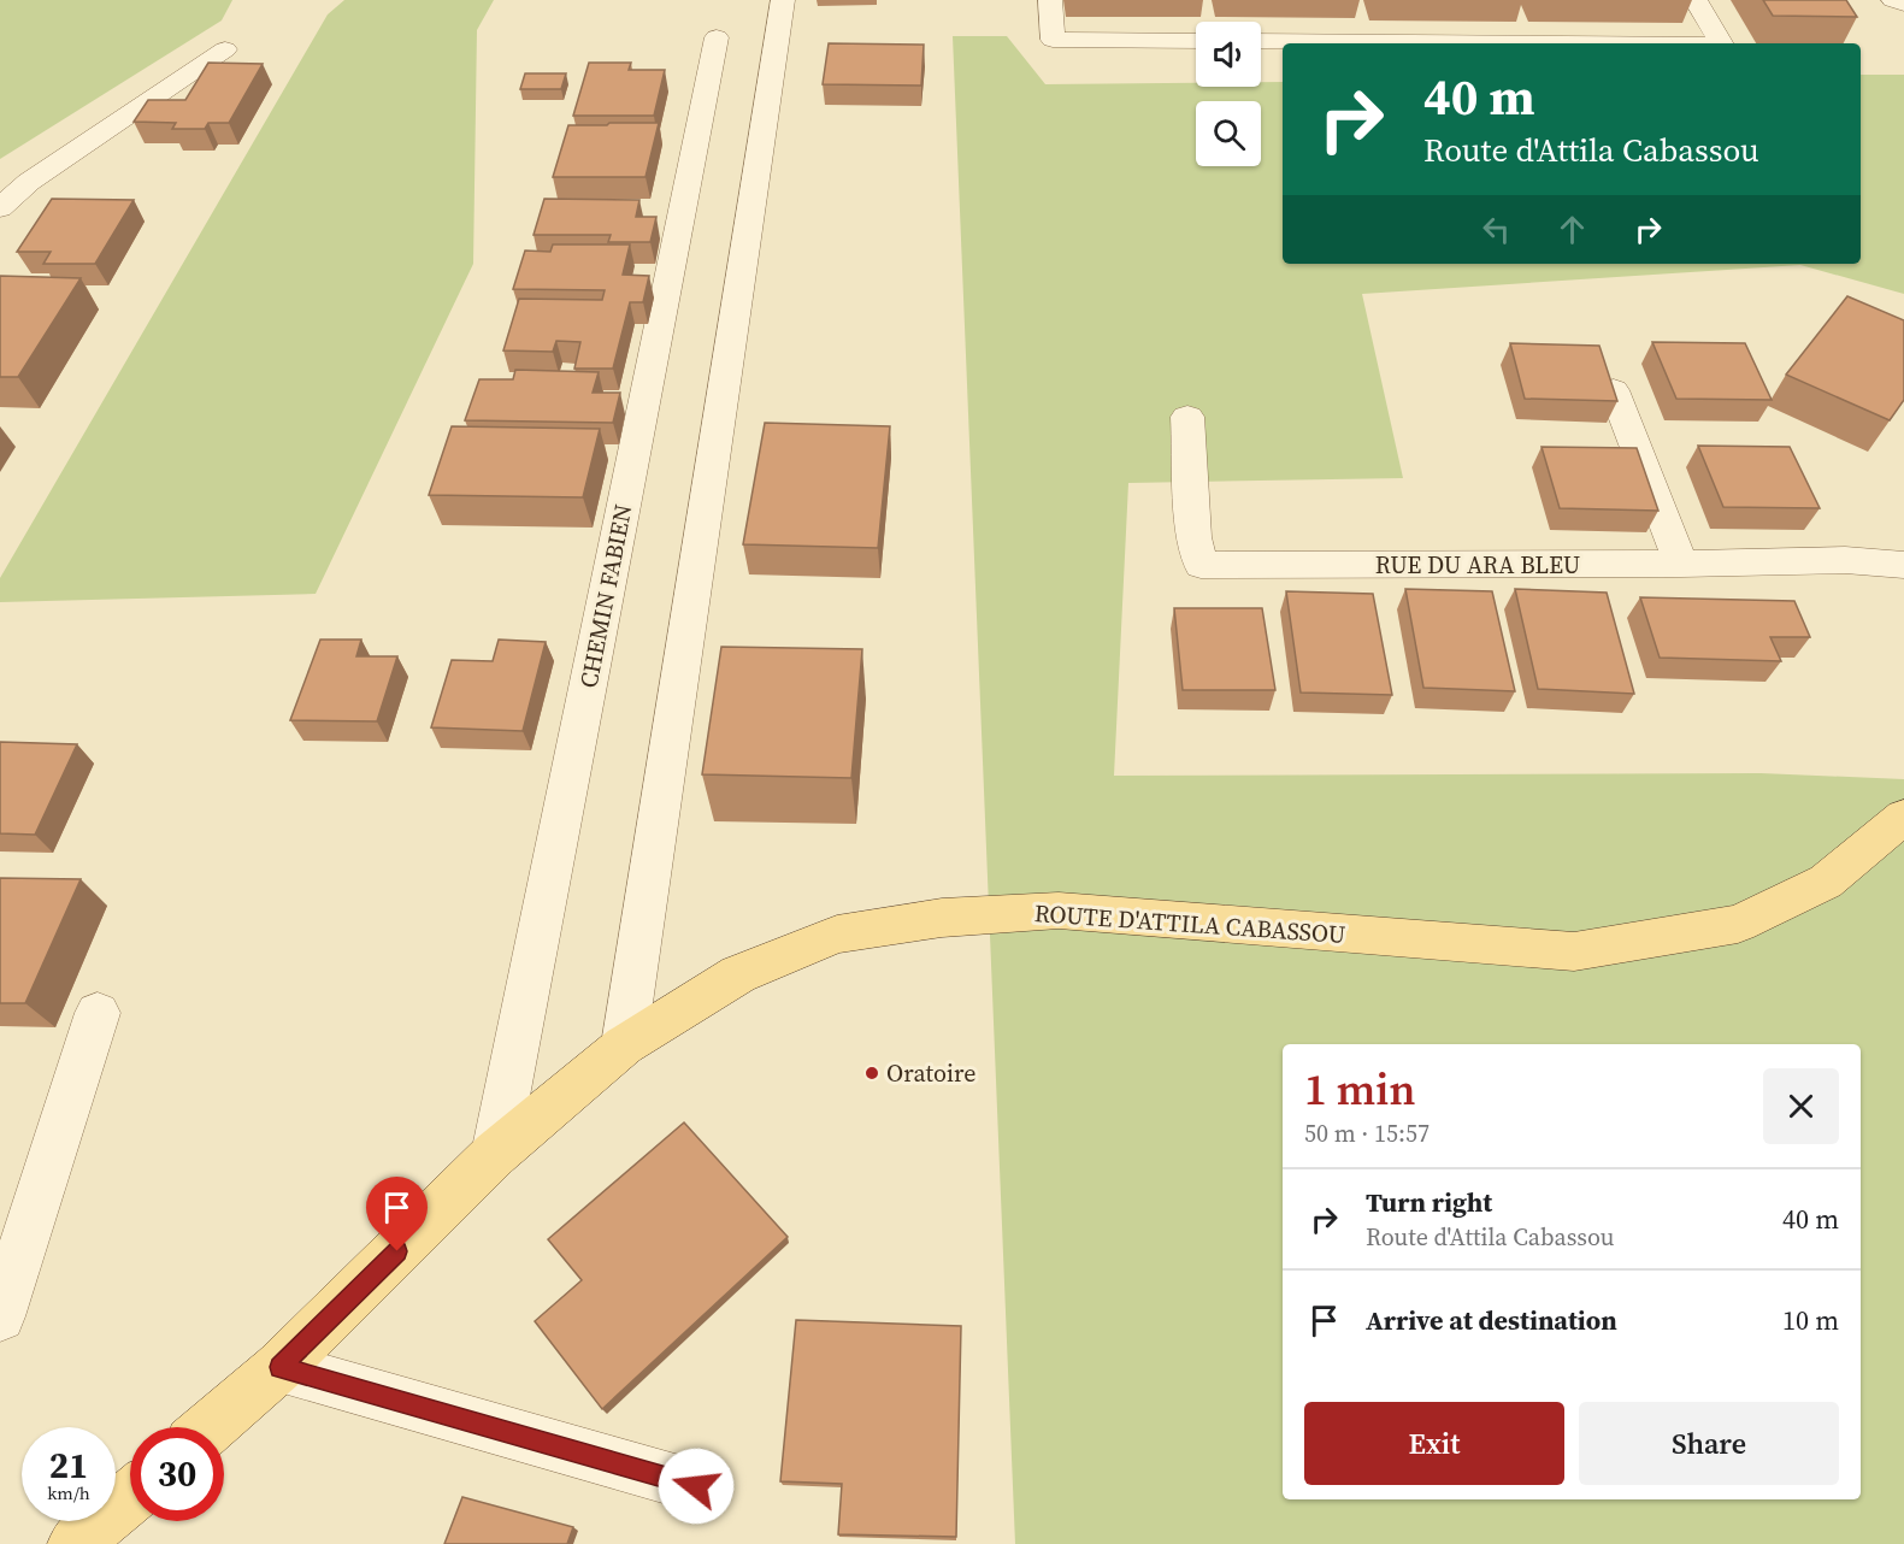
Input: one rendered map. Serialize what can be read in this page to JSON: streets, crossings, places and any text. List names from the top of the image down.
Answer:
{
  "streets": {
    "main road": ["ROUTE D'ATTILA CABASSOU"],
    "street": ["RUE DU ARA BLEU", "CHEMIN FABIEN"]
  },
  "crossings": [
    ["CHEMIN FABIEN", "ROUTE D'ATTILA CABASSOU"]
  ],
  "places": ["Oratoire"],
  "page": {
    "turn": ["40 m", "Route d'Attila Cabassou"],
    "heading": ["1 min", "50 m · 15:57"],
    "list": [
      {
        "name": "Turn right",
        "note": "Route d'Attila Cabassou",
        "value": "40 m"
      },
      {
        "name": "Arrive at destination",
        "value": "10 m"
      }
    ],
    "buttons": ["Exit", "Share"],
    "speed": "21 km/h",
    "limit": "30"
  }
}
